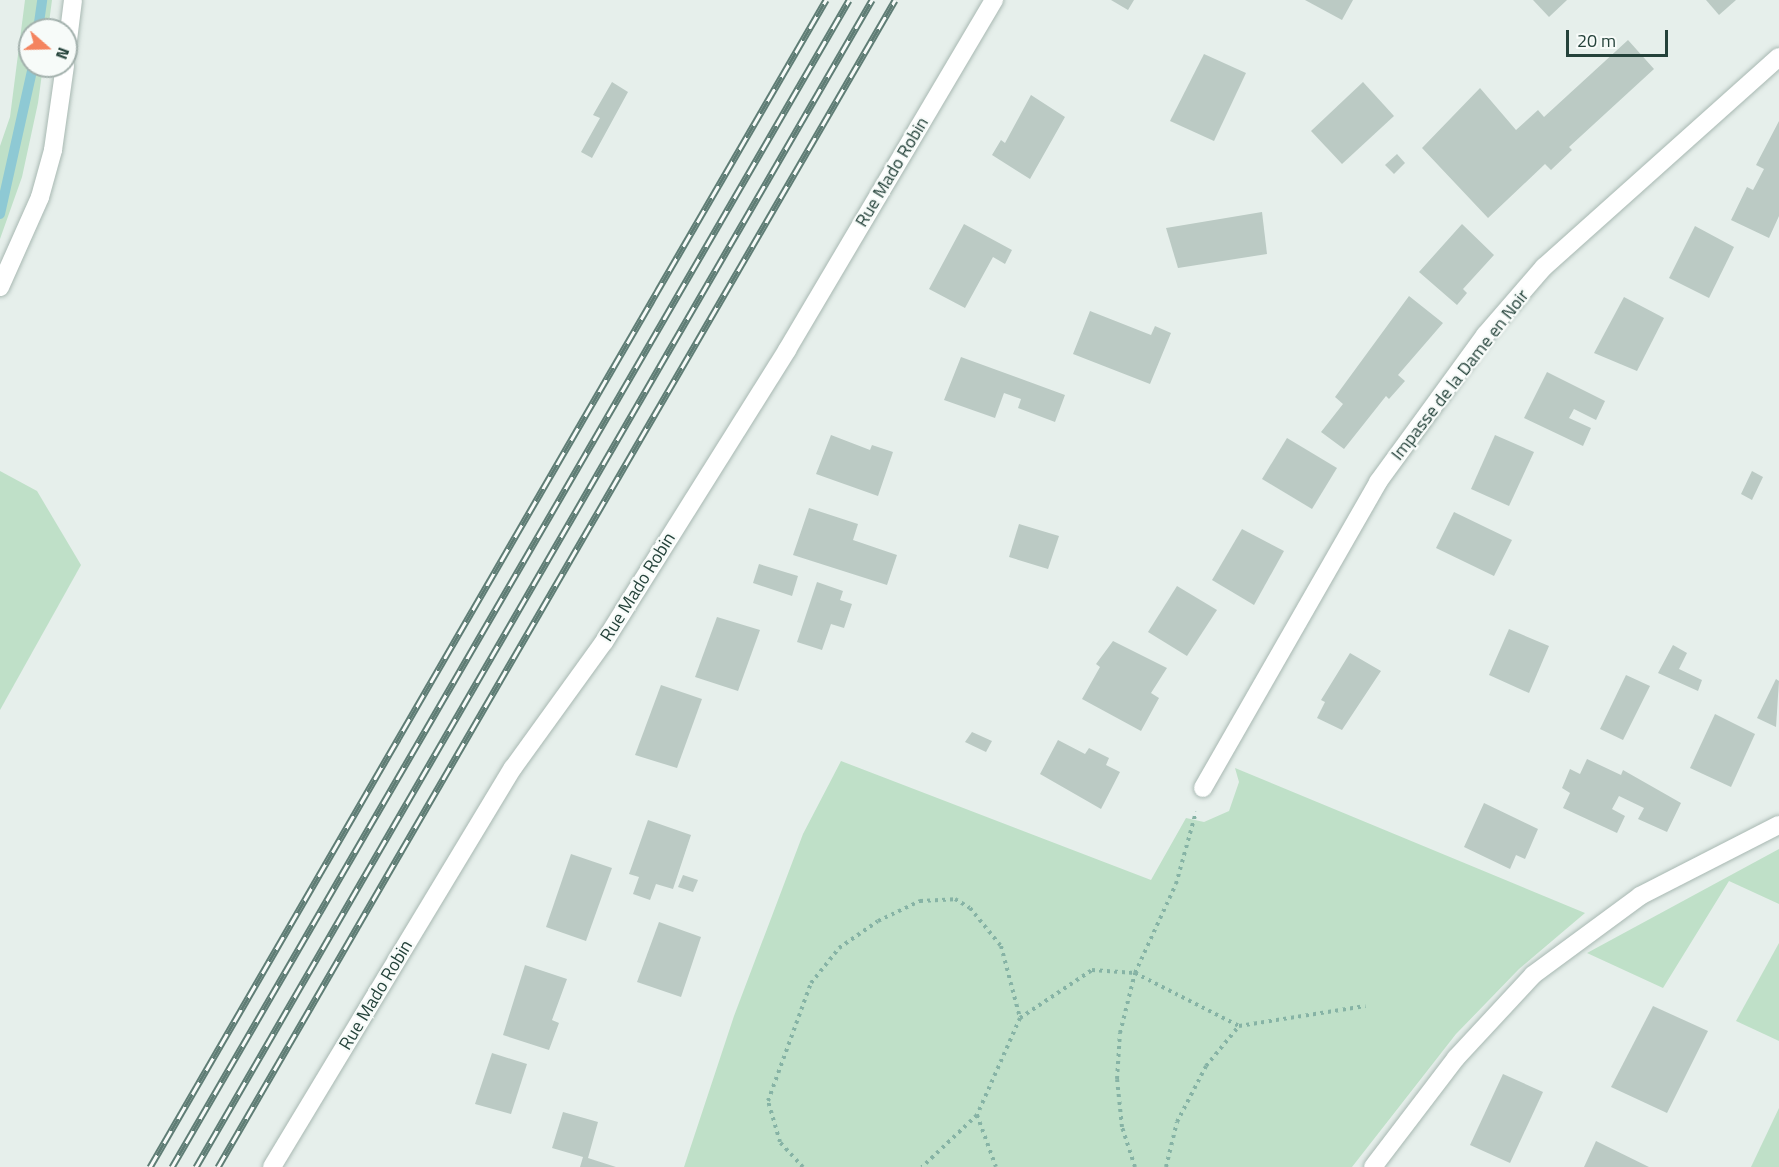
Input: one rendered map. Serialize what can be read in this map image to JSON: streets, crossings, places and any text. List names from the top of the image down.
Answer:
{
  "streets": {
    "street": ["Rue Mado Robin", "Impasse de la Dame en Noir"]
  },
  "scale_bar": "20 m",
  "north": "right"
}
